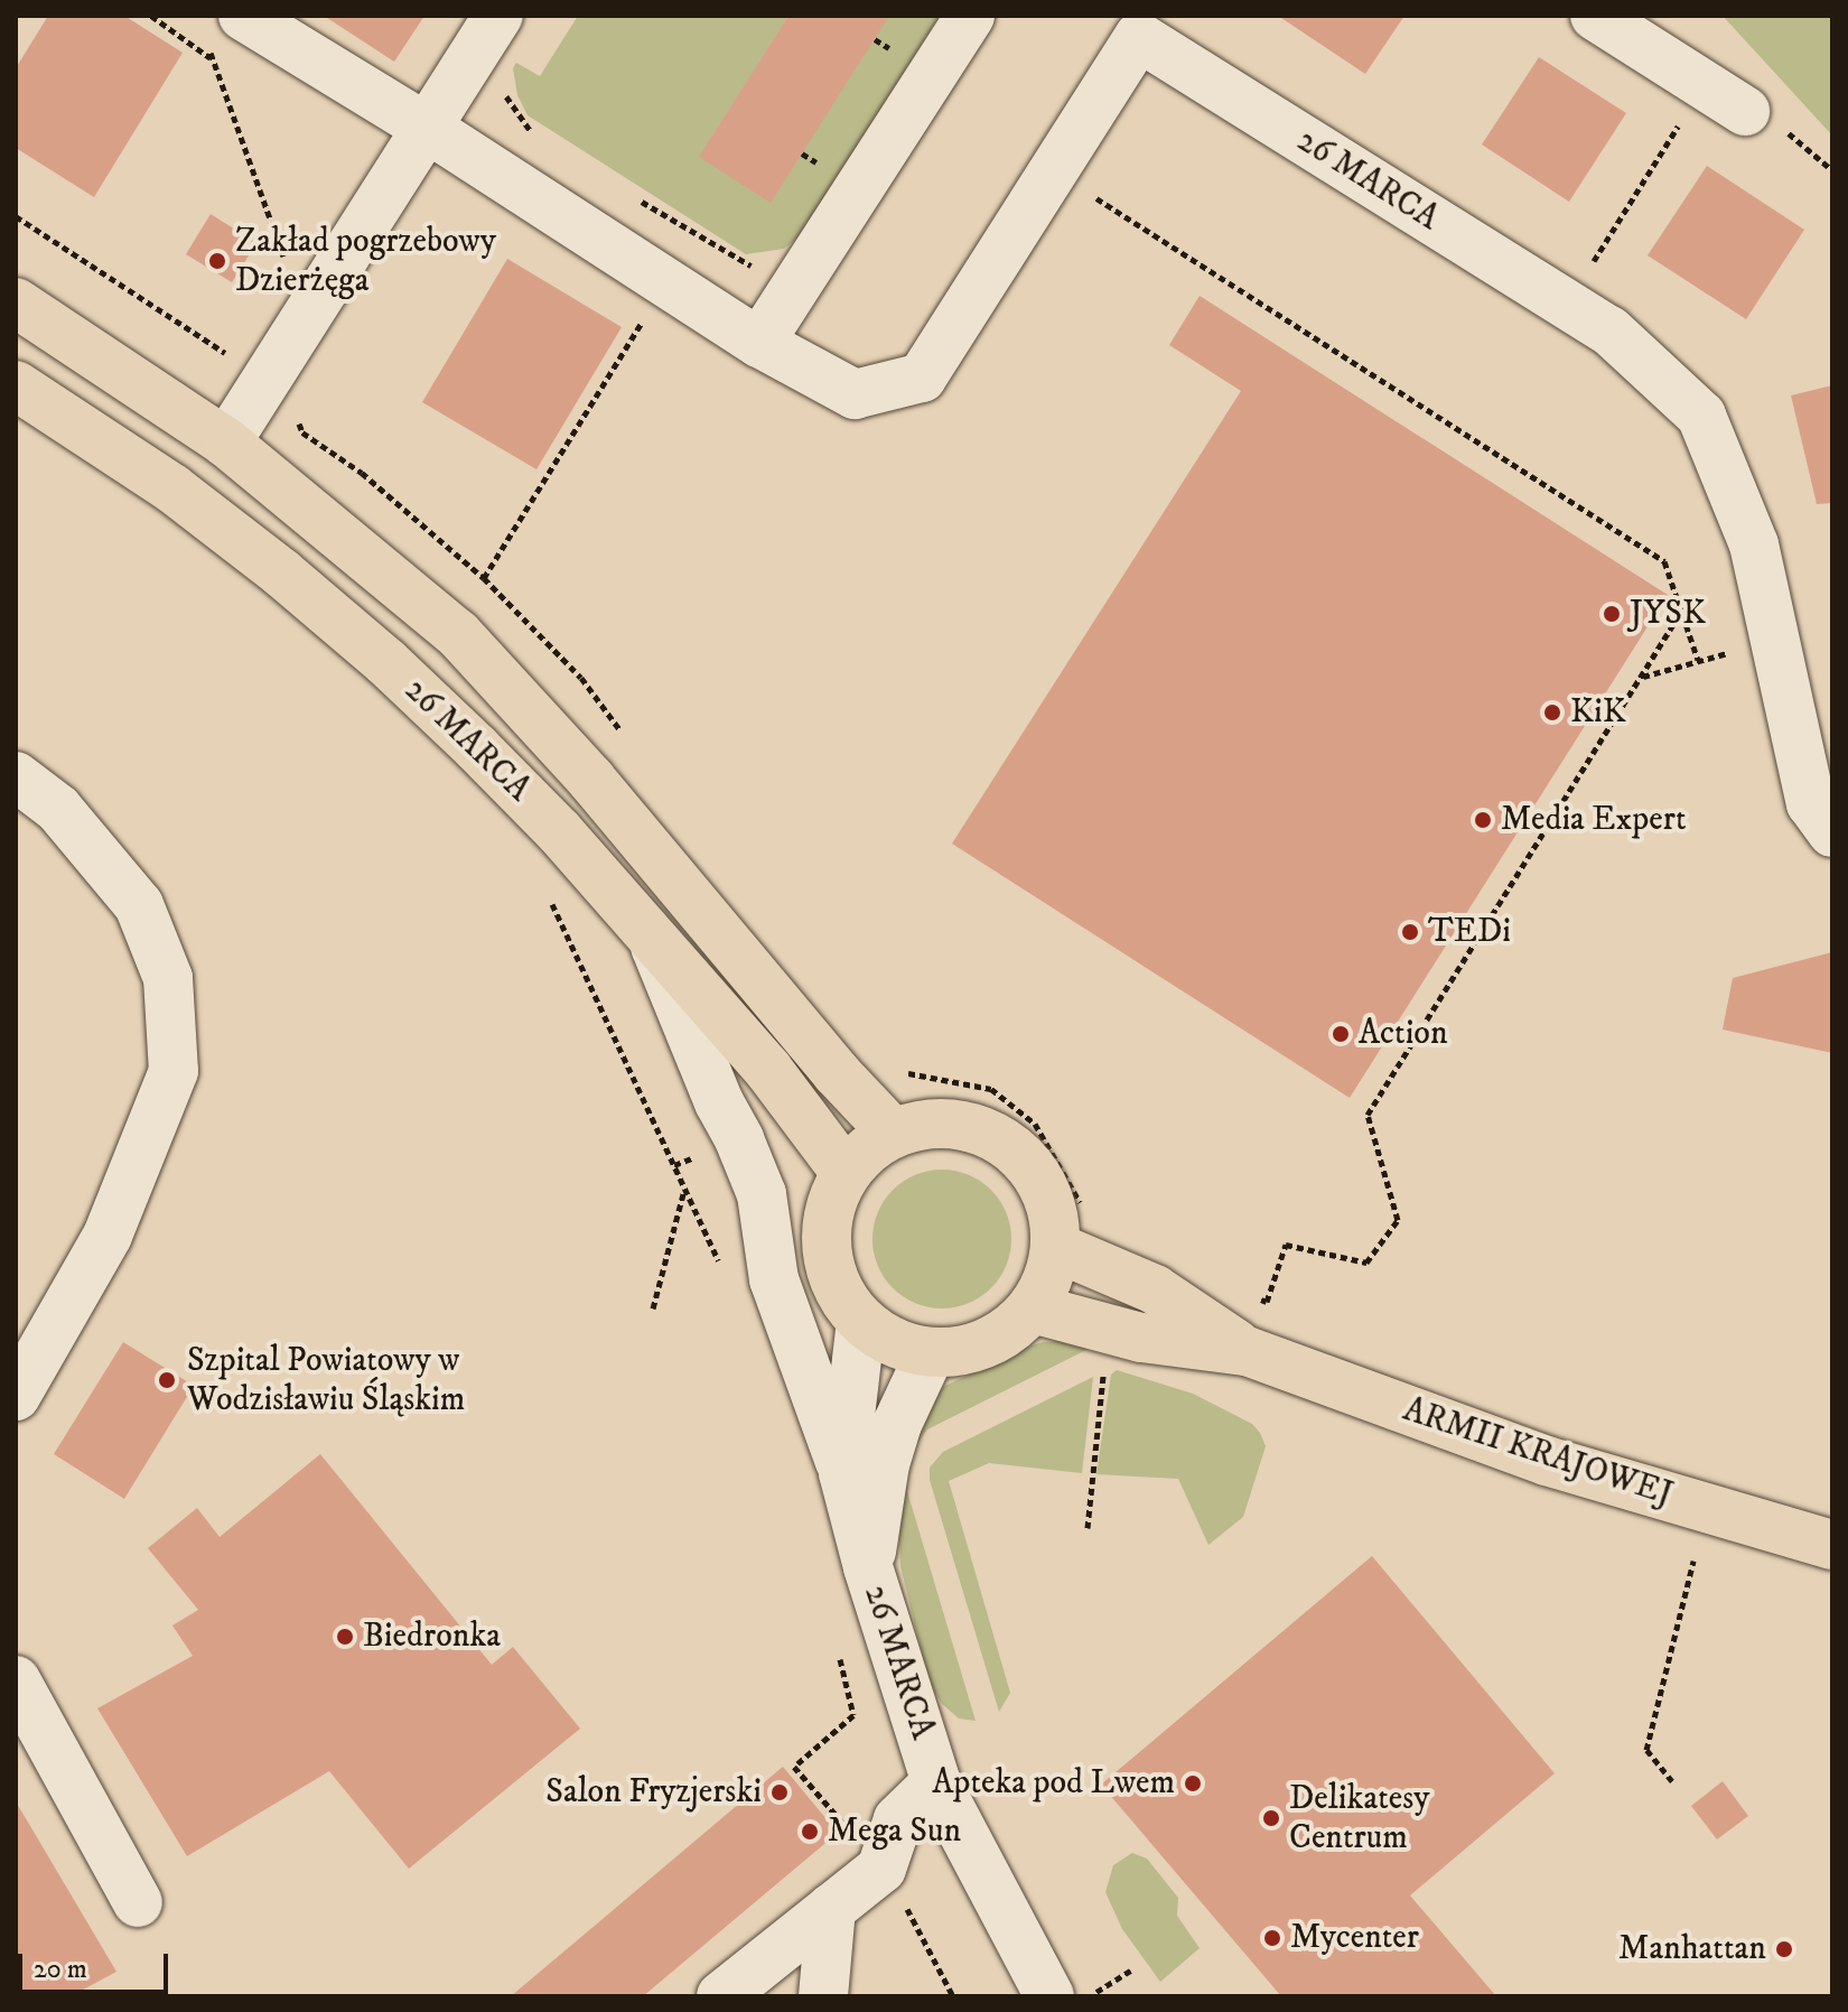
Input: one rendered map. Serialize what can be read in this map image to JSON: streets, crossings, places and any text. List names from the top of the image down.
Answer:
{
  "streets": {
    "main road": ["26 MARCA", "ARMII KRAJOWEJ"]
  },
  "crossings": [
    ["26 MARCA", "ARMII KRAJOWEJ"]
  ],
  "places": [
    "Zakład pogrzebowy Dzierżęga",
    "JYSK",
    "KiK",
    "Media Expert",
    "TEDi",
    "Action",
    "Szpital Powiatowy w Wodzisławiu Śląskim",
    "Biedronka",
    "Apteka pod Lwem",
    "Salon Fryzjerski",
    "Delikatesy Centrum",
    "Mega Sun",
    "Mycenter",
    "Manhattan"
  ],
  "scale_bar": "20 m"
}
